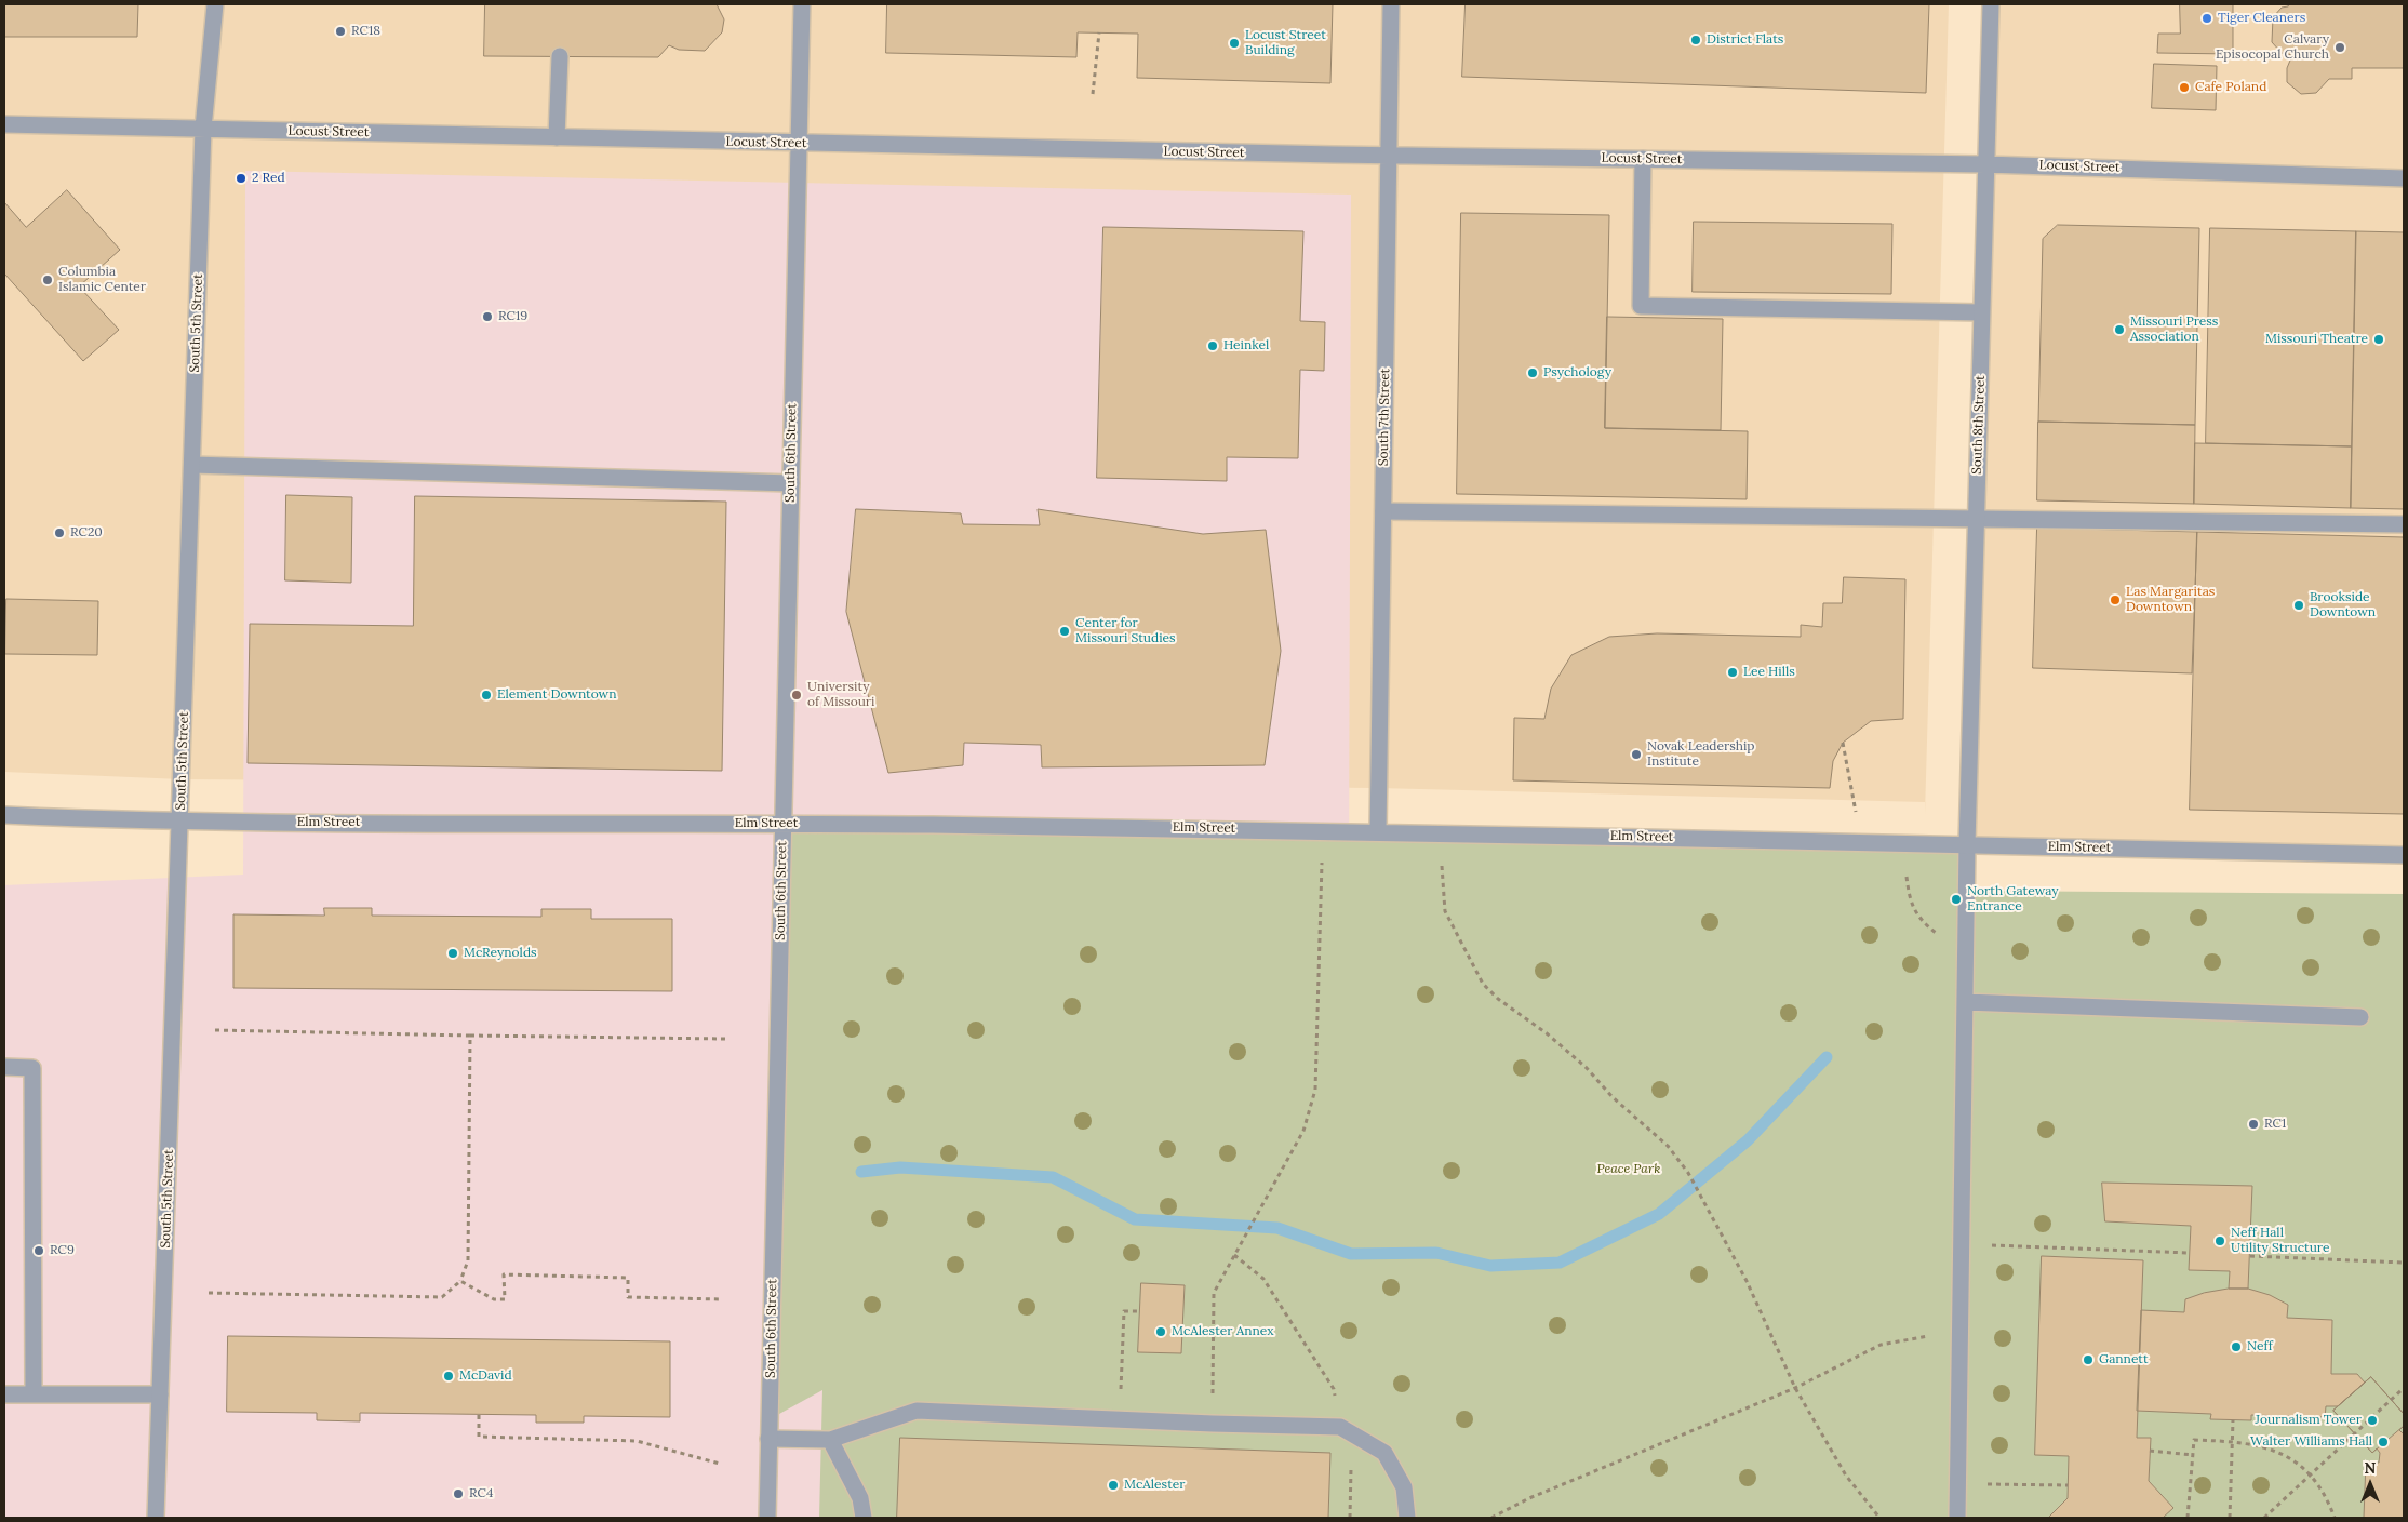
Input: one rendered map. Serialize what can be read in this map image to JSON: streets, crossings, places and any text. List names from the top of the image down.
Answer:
{
  "streets": {
    "street": [
      "Locust Street",
      "South 5th Street",
      "South 7th Street",
      "South 8th Street",
      "South 6th Street",
      "Elm Street"
    ]
  },
  "crossings": [
    ["Locust Street", "South 5th Street"],
    ["Locust Street", "South 7th Street"],
    ["Locust Street", "South 8th Street"],
    ["Locust Street", "South 6th Street"],
    ["South 5th Street", "Elm Street"],
    ["South 7th Street", "Elm Street"],
    ["South 8th Street", "Elm Street"],
    ["South 6th Street", "Elm Street"]
  ],
  "parks": ["Peace Park"],
  "places": [
    "Tiger Cleaners",
    "RC18",
    "District Flats",
    "Locust Street Building",
    "Calvary Episocopal Church",
    "Cafe Poland",
    "2 Red",
    "Columbia Islamic Center",
    "RC19",
    "Missouri Press Association",
    "Missouri Theatre",
    "Heinkel",
    "Psychology",
    "RC20",
    "Las Margaritas Downtown",
    "Brookside Downtown",
    "Center for Missouri Studies",
    "Lee Hills",
    "Element Downtown",
    "University of Missouri",
    "Novak Leadership Institute",
    "North Gateway Entrance",
    "McReynolds",
    "RC1",
    "Neff Hall Utility Structure",
    "RC9",
    "McAlester Annex",
    "Neff",
    "Gannett",
    "McDavid",
    "Journalism Tower",
    "Walter Williams Hall",
    "McAlester",
    "RC4"
  ],
  "north": "top"
}
